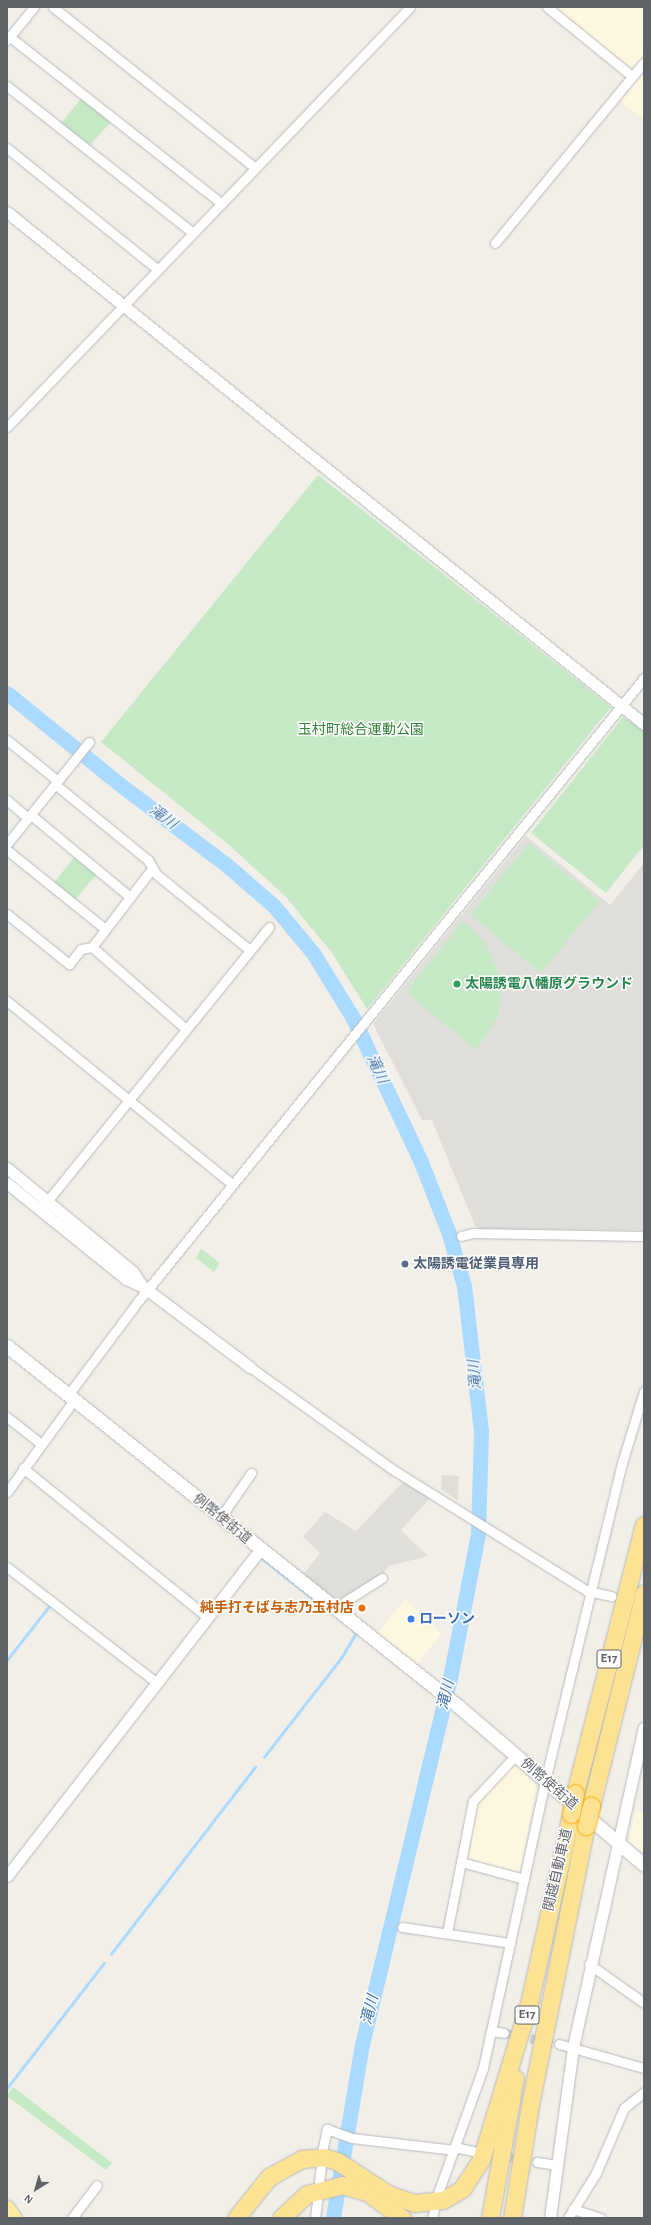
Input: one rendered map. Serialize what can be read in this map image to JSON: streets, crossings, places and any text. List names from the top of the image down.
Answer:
{
  "streets": {
    "highway": ["E17", "関越自動車道"],
    "main road": ["例幣使街道"]
  },
  "water": ["滝川"],
  "parks": ["玉村町総合運動公園"],
  "places": [
    "太陽誘電八幡原グラウンド",
    "太陽誘電従業員専用",
    "純手打そば与志乃玉村店",
    "ローソン"
  ],
  "north": "bottom left"
}
